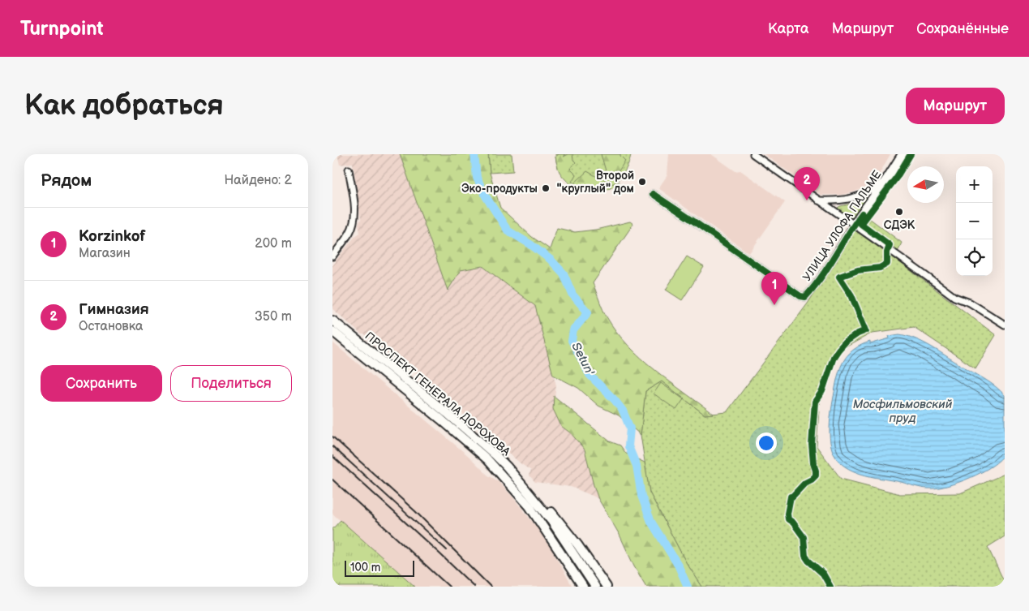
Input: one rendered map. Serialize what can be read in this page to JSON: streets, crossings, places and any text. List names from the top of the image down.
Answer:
{
  "streets": {
    "main road": ["УЛИЦА УЛОФА ПАЛЬМЕ", "ПРОСПЕКТ ГЕНЕРАЛА ДОРОХОВА"]
  },
  "water": ["Setun'", "Мосфильмовский пруд"],
  "places": ["Второй \"круглый\" дом", "Эко-продукты", "СДЭК"],
  "scale_bar": "100 m",
  "north": "left",
  "page": {
    "header": "Turnpoint",
    "nav": ["Карта", "Маршрут", "Сохранённые"],
    "buttons": [
      "Маршрут",
      ["Сохранить", "Поделиться"]
    ],
    "title": "Как добраться",
    "heading": ["Рядом", "Найдено: 2"],
    "map_buttons": ["+", "−"],
    "pins": ["2", "1"],
    "list": [
      {
        "mark": "1",
        "name": "Korzinkof",
        "note": "Магазин",
        "value": "200 m"
      },
      {
        "mark": "2",
        "name": "Гимназия",
        "note": "Остановка",
        "value": "350 m"
      }
    ],
    "scale": "100 m"
  }
}
